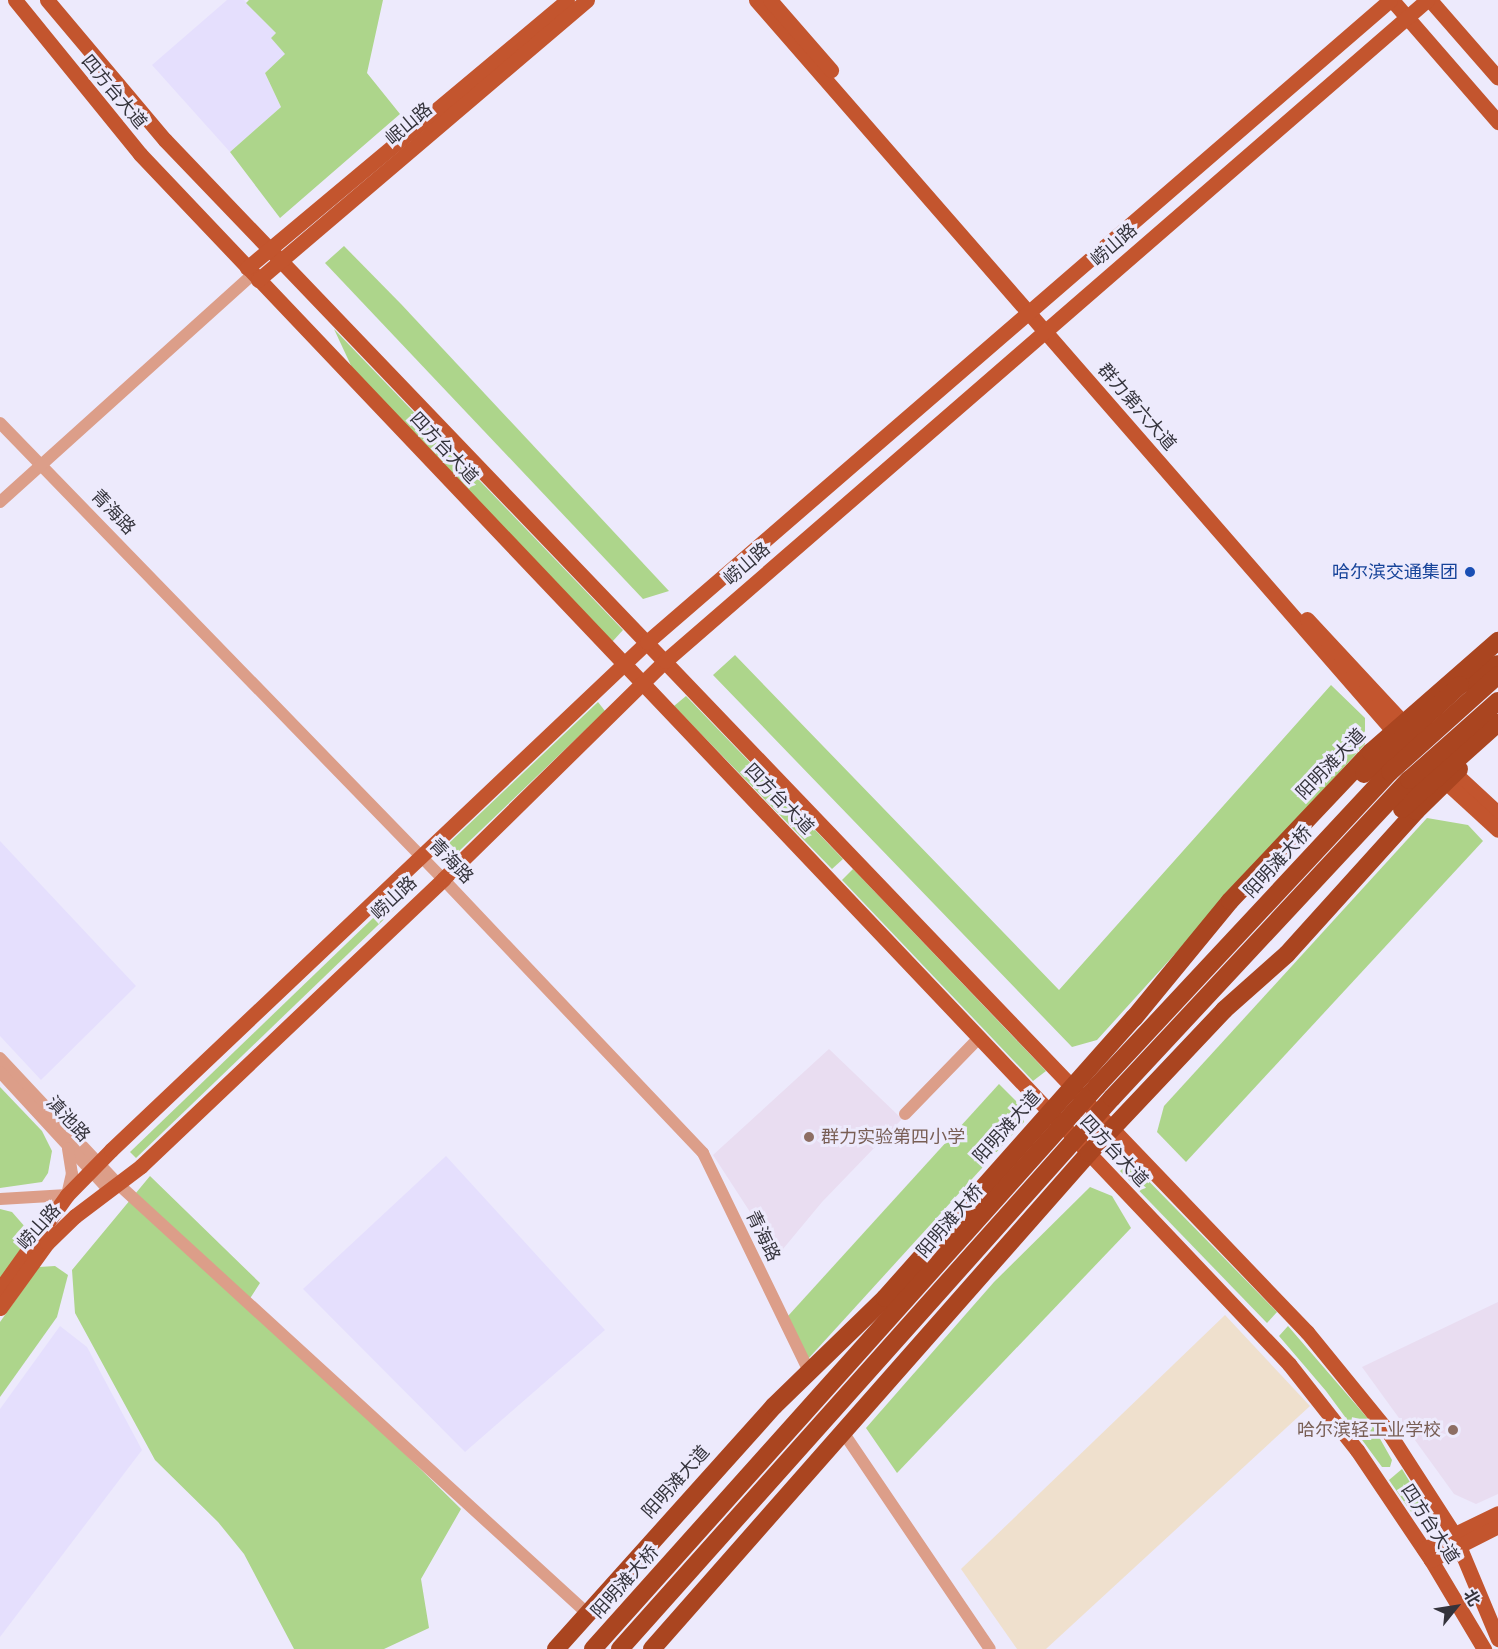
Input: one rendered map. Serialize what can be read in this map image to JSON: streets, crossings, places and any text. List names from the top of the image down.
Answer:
{
  "streets": {
    "highway": ["阳明滩大道", "阳明滩大桥"],
    "main road": [
      "四方台大道",
      "岷山路",
      "崂山路",
      "群力第六大道"
    ],
    "street": ["青海路", "滇池路"]
  },
  "crossings": [
    ["四方台大道", "岷山路"],
    ["四方台大道", "崂山路"],
    ["四方台大道", "阳明滩大道"],
    ["岷山路", "青海路"],
    ["崂山路", "群力第六大道"],
    ["崂山路", "青海路"],
    ["崂山路", "滇池路"],
    ["群力第六大道", "阳明滩大道"],
    ["青海路", "阳明滩大道"],
    ["阳明滩大道", "滇池路"]
  ],
  "places": ["哈尔滨交通集团", "群力实验第四小学", "哈尔滨轻工业学校"],
  "north": "top right"
}
